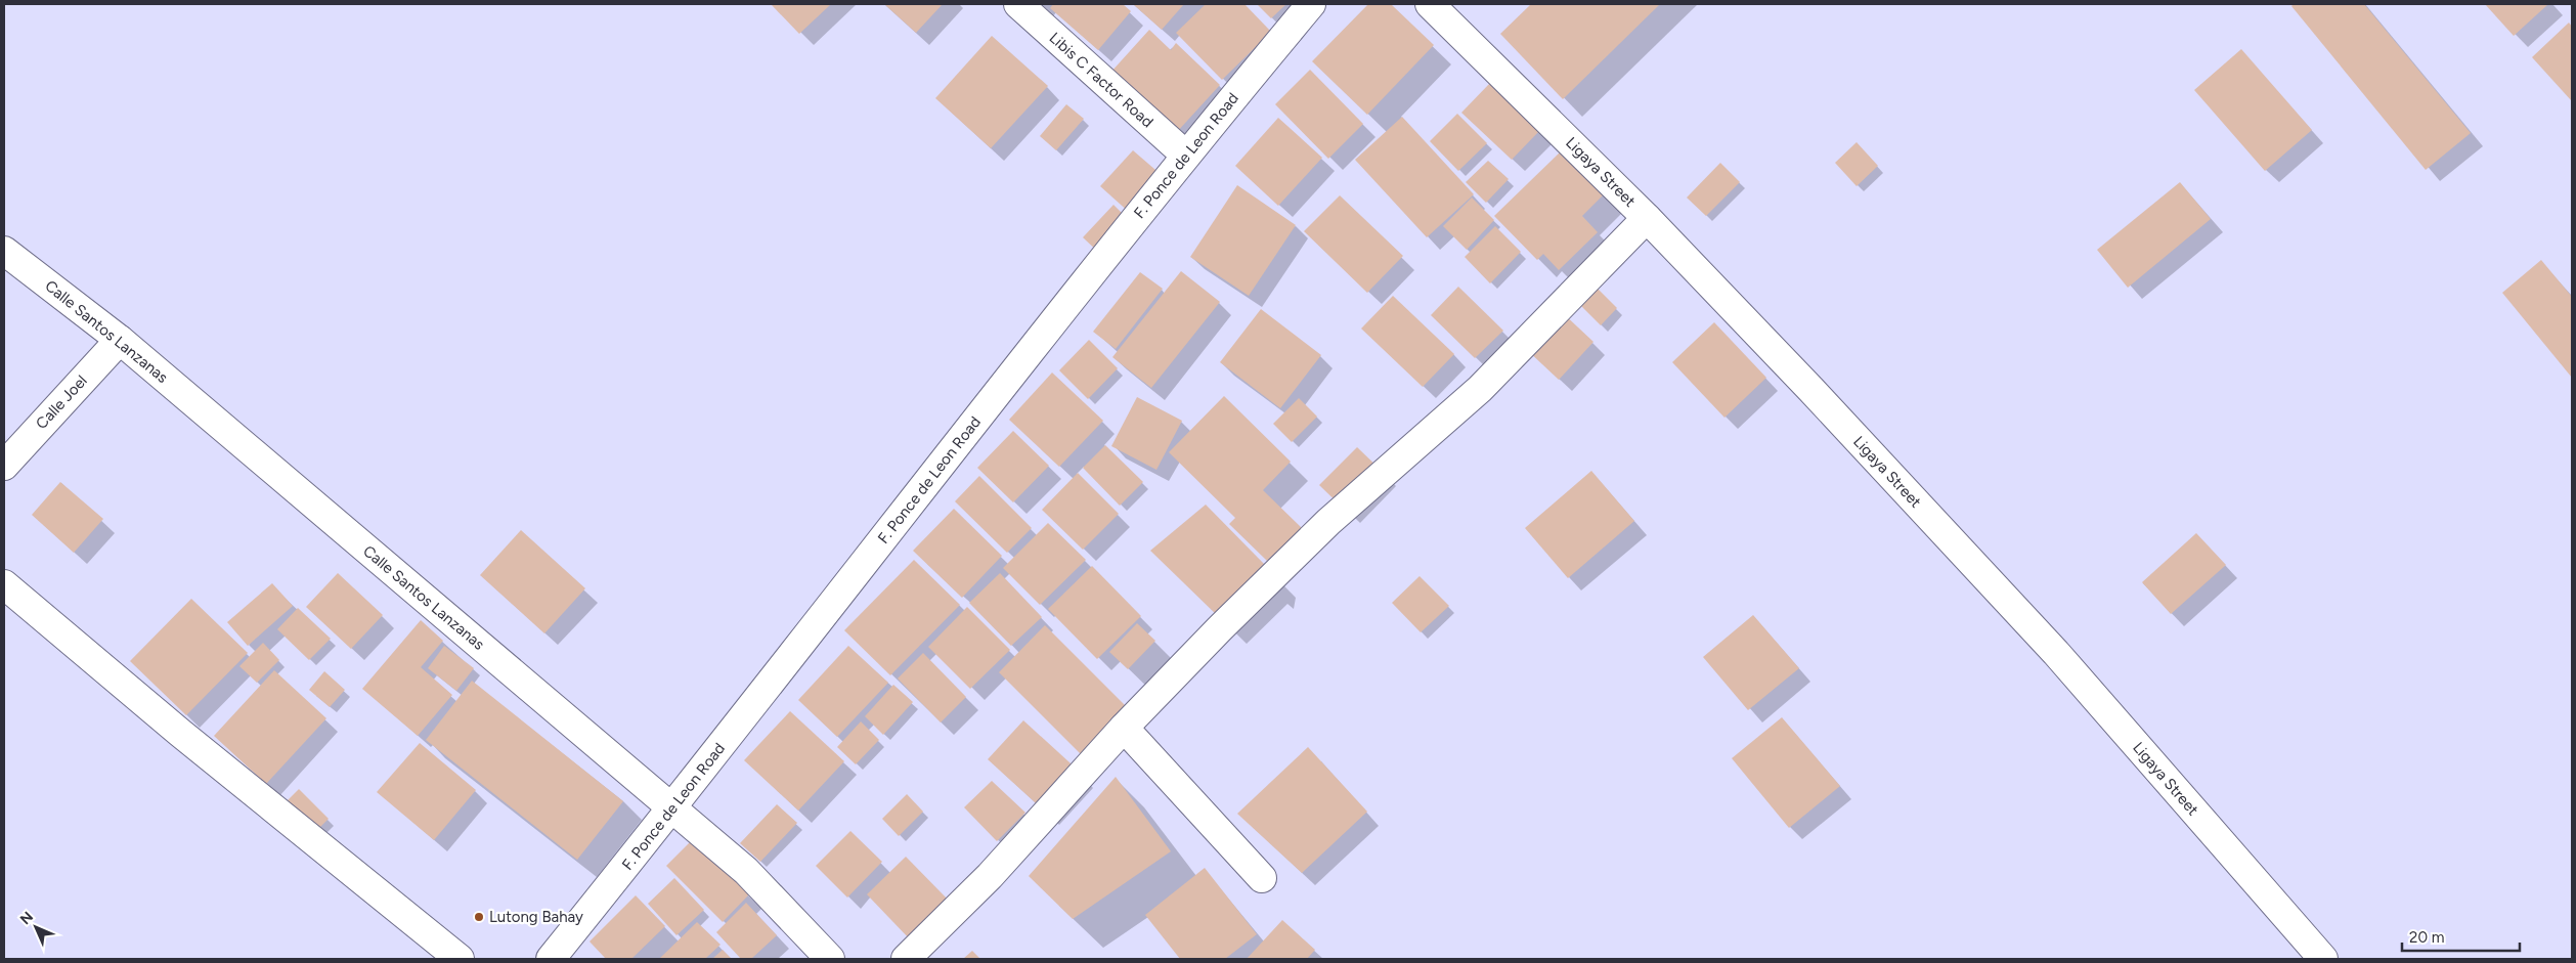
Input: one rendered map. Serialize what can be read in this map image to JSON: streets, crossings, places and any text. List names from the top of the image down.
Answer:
{
  "streets": {
    "street": [
      "Libis C Factor Road",
      "F. Ponce de Leon Road",
      "Ligaya Street",
      "Calle Santos Lanzanas",
      "Calle Joel"
    ]
  },
  "crossings": [
    ["Libis C Factor Road", "F. Ponce de Leon Road"],
    ["F. Ponce de Leon Road", "Calle Santos Lanzanas"],
    ["Calle Santos Lanzanas", "Calle Joel"]
  ],
  "places": ["Lutong Bahay"],
  "scale_bar": "20 m",
  "north": "top left"
}
